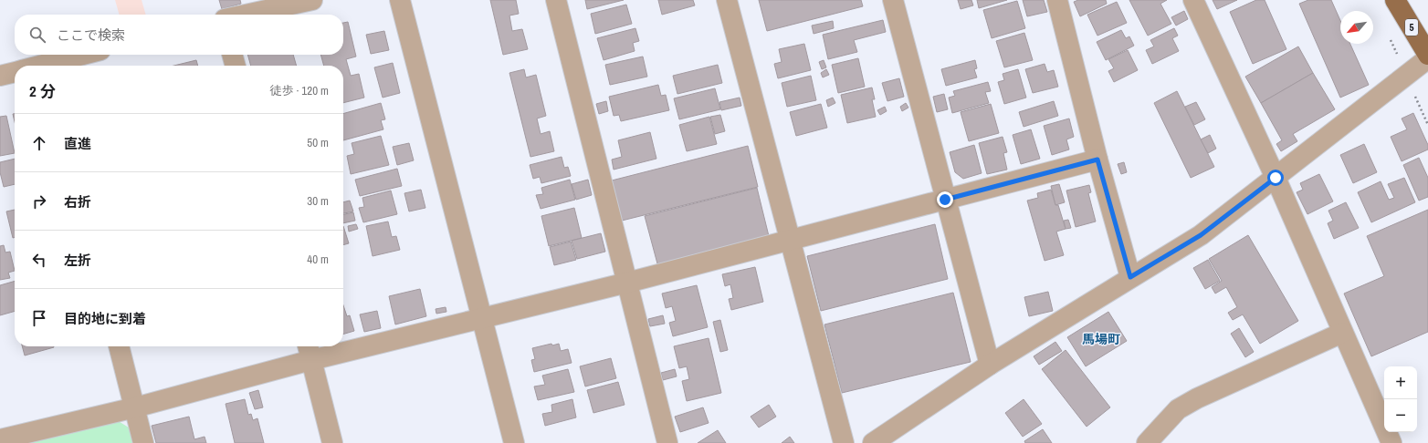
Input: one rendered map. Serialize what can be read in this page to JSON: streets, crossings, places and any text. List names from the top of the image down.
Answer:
{
  "streets": {
    "main road": ["5"]
  },
  "districts": ["馬場町"],
  "north": "bottom left",
  "page": {
    "search": "ここで検索",
    "heading": ["2 分", "徒歩 · 120 m"],
    "list": [
      ["直進", "50 m"],
      ["右折", "30 m"],
      ["左折", "40 m"],
      "目的地に到着"
    ],
    "map_buttons": ["+", "−"]
  }
}
